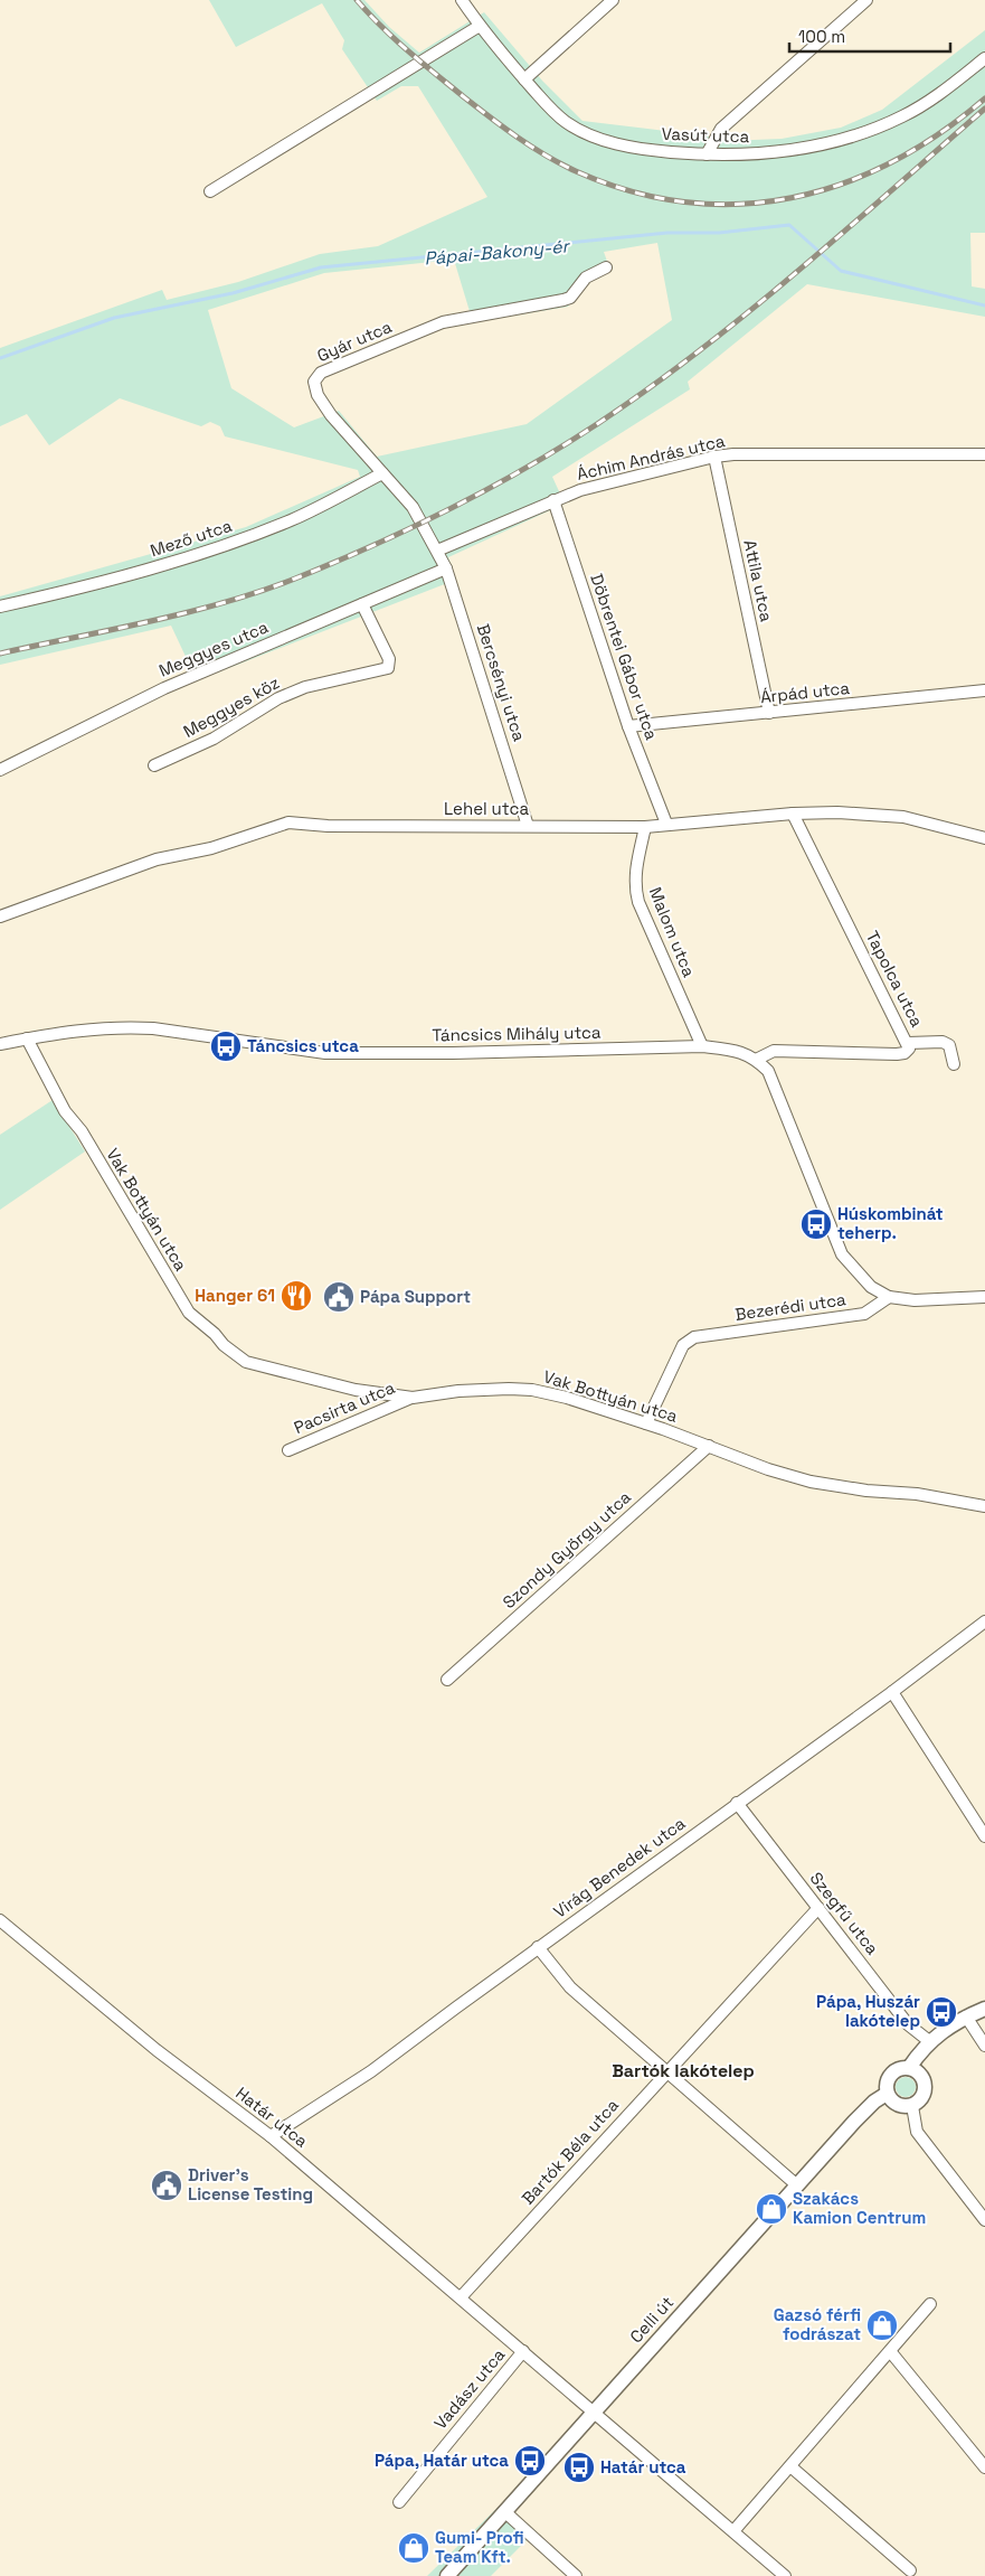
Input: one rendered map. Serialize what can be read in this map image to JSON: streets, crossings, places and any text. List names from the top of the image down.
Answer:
{
  "streets": {
    "street": [
      "Vasút utca",
      "Gyár utca",
      "Áchim András utca",
      "Mező utca",
      "Attila utca",
      "Meggyes utca",
      "Döbrentei Gábor utca",
      "Bercsényi utca",
      "Árpád utca",
      "Meggyes köz",
      "Lehel utca",
      "Malom utca",
      "Tapolca utca",
      "Táncsics Mihály utca",
      "Vak Bottyán utca",
      "Bezerédi utca",
      "Pacsirta utca",
      "Szondy György utca",
      "Virág Benedek utca",
      "Szegfű utca",
      "Határ utca",
      "Bartók Béla utca",
      "Celli út",
      "Vadász utca"
    ]
  },
  "crossings": [
    ["Gyár utca", "Áchim András utca"],
    ["Gyár utca", "Mező utca"],
    ["Gyár utca", "Bercsényi utca"],
    ["Áchim András utca", "Attila utca"],
    ["Áchim András utca", "Döbrentei Gábor utca"],
    ["Áchim András utca", "Bercsényi utca"],
    ["Attila utca", "Árpád utca"],
    ["Meggyes utca", "Bercsényi utca"],
    ["Meggyes utca", "Meggyes köz"],
    ["Döbrentei Gábor utca", "Árpád utca"],
    ["Döbrentei Gábor utca", "Lehel utca"],
    ["Bercsényi utca", "Lehel utca"],
    ["Lehel utca", "Malom utca"],
    ["Lehel utca", "Tapolca utca"],
    ["Malom utca", "Táncsics Mihály utca"],
    ["Tapolca utca", "Táncsics Mihály utca"],
    ["Táncsics Mihály utca", "Vak Bottyán utca"],
    ["Vak Bottyán utca", "Bezerédi utca"],
    ["Vak Bottyán utca", "Pacsirta utca"],
    ["Vak Bottyán utca", "Szondy György utca"],
    ["Virág Benedek utca", "Szegfű utca"],
    ["Virág Benedek utca", "Határ utca"],
    ["Szegfű utca", "Bartók Béla utca"],
    ["Szegfű utca", "Celli út"],
    ["Határ utca", "Bartók Béla utca"],
    ["Határ utca", "Celli út"],
    ["Határ utca", "Vadász utca"]
  ],
  "districts": ["Bartók lakótelep"],
  "water": ["Pápai-Bakony-ér"],
  "places": {
    "bus stop": [
      "Táncsics utca",
      "Húskombinát teherp.",
      "Pápa, Huszár lakótelep",
      "Pápa, Határ utca",
      "Határ utca"
    ],
    "restaurant": ["Hanger 61"],
    "public building": ["Pápa Support", "Driver's License Testing"],
    "shop": ["Szakács Kamion Centrum", "Gazsó férfi fodrászat", "Gumi- Profi Team Kft."]
  },
  "scale_bar": "100 m"
}
